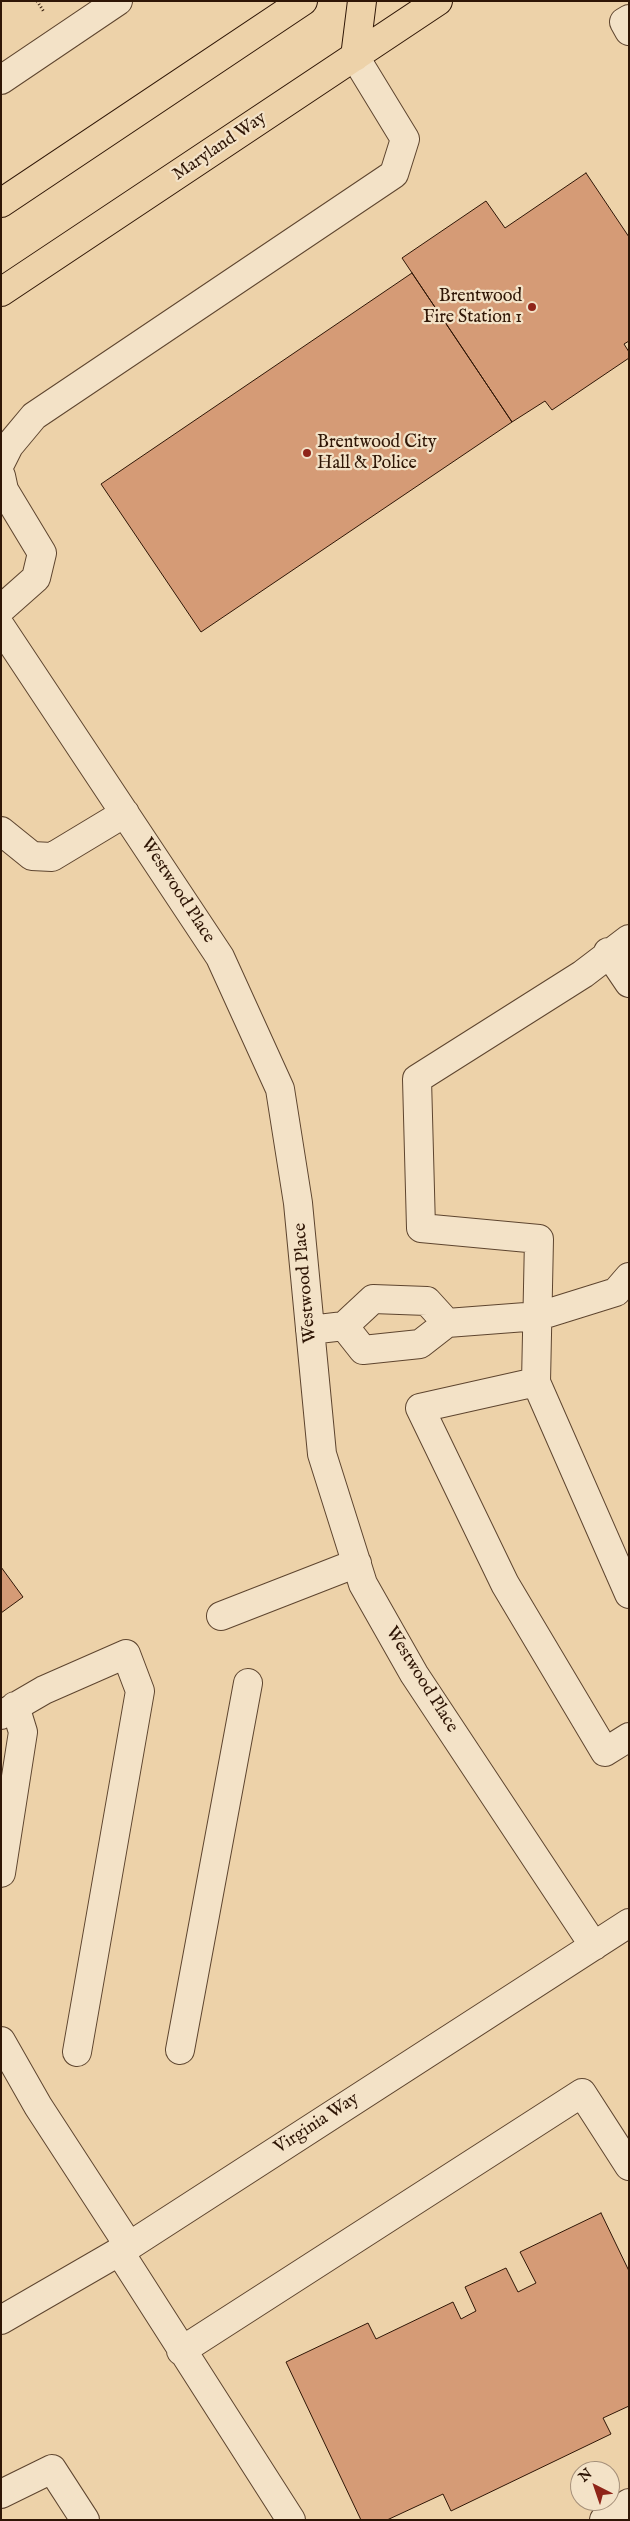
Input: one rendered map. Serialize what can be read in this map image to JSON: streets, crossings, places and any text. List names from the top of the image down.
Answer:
{
  "streets": {
    "main road": ["Maryland Way"],
    "street": ["Westwood Place", "Virginia Way"]
  },
  "crossings": [
    ["Westwood Place", "Virginia Way"]
  ],
  "places": ["Brentwood Fire Station 1", "Brentwood City Hall & Police"],
  "north": "top left"
}
